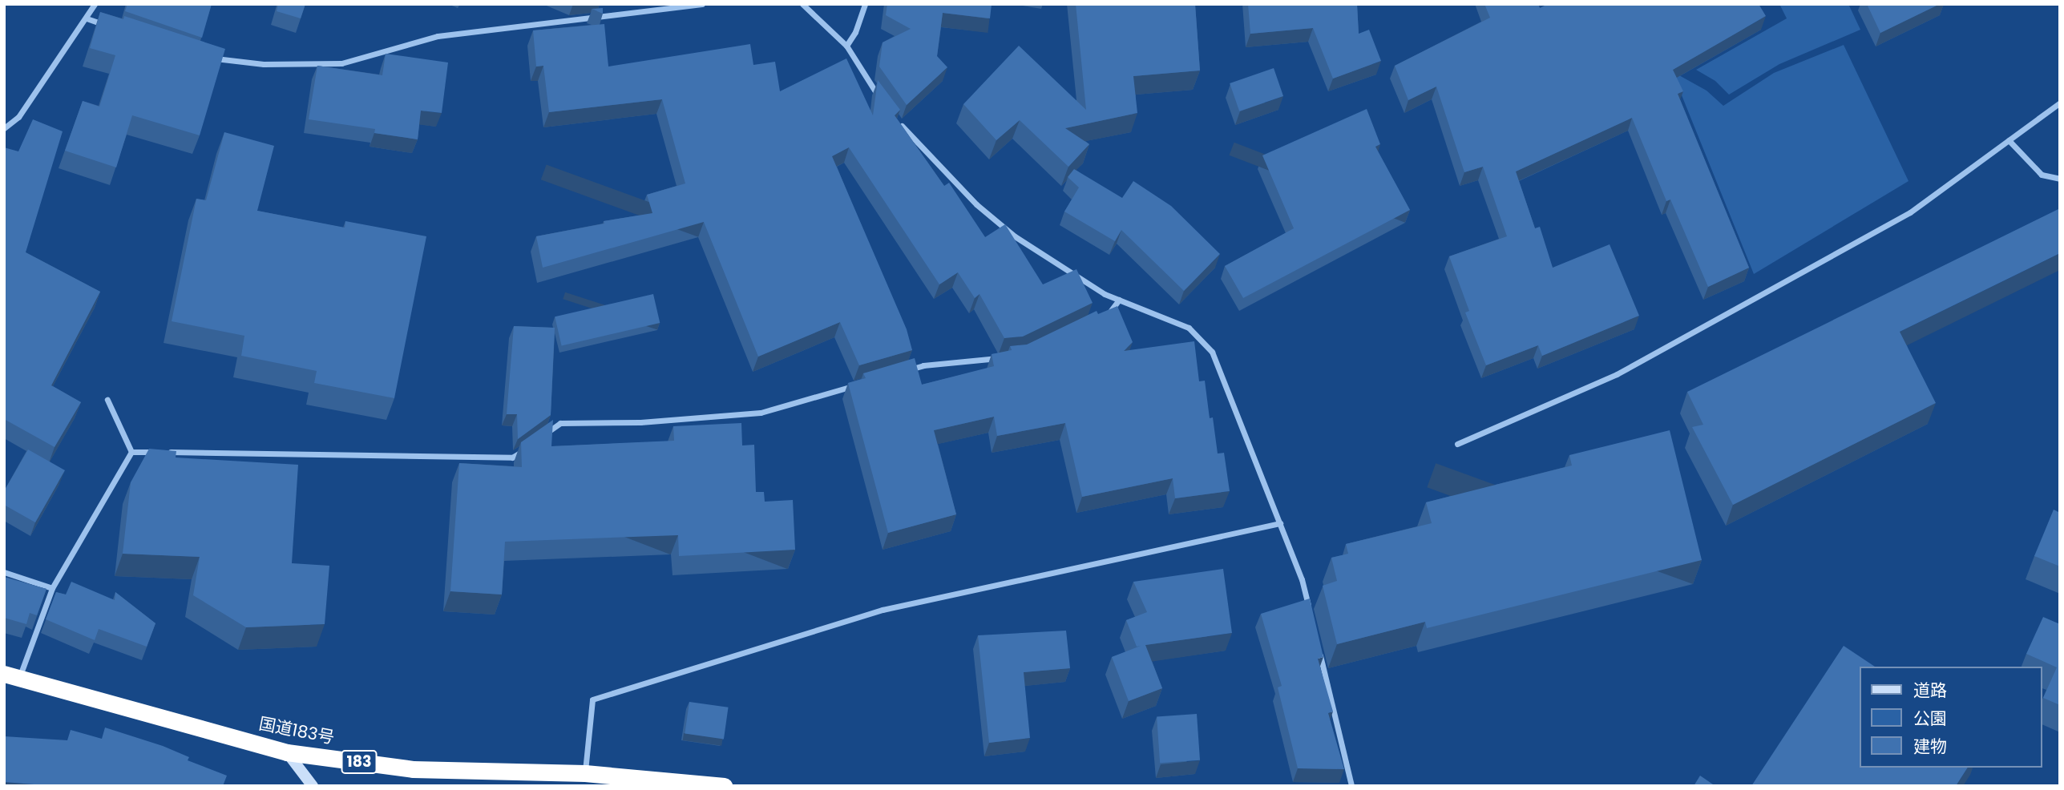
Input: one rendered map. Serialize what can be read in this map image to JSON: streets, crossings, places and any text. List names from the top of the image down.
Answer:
{
  "streets": {
    "highway": ["国道183号", "183"]
  },
  "legend": ["道路", "公園", "建物"]
}
